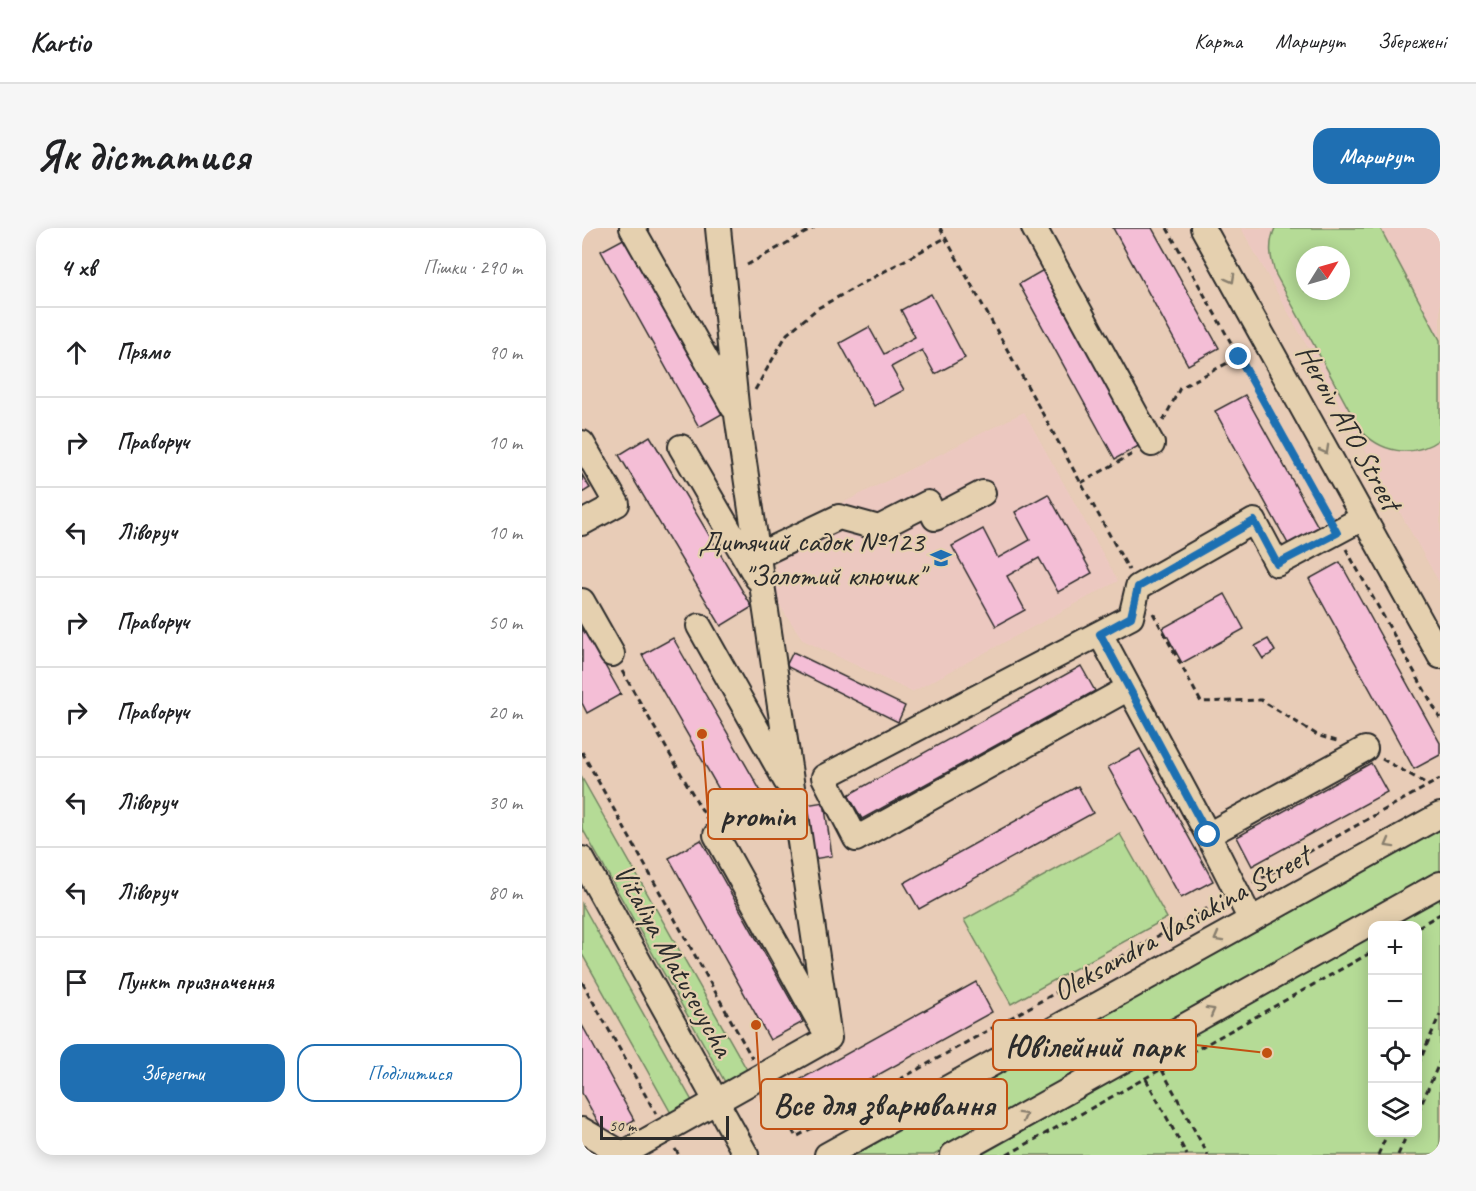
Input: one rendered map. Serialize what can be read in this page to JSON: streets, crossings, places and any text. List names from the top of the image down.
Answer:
{
  "streets": {
    "street": ["Heroiv ATO Street", "Oleksandra Vasiakina Street", "Vitaliya Matusevycha"]
  },
  "places": {
    "school or university": ["Дитячий садок №123 \"Золотий ключик\""],
    "other": ["promin", "Все для зварювання", "Ювілейний парк"]
  },
  "scale_bar": "50 m",
  "north": "top right",
  "page": {
    "header": "Kartio",
    "nav": ["Карта", "Маршрут", "Збережені"],
    "buttons": [
      "Маршрут",
      ["Зберегти", "Поділитися"]
    ],
    "title": "Як дістатися",
    "heading": ["4 хв", "Пішки · 290 m"],
    "list": [
      ["Прямо", "90 m"],
      ["Праворуч", "10 m"],
      ["Ліворуч", "10 m"],
      ["Праворуч", "50 m"],
      ["Праворуч", "20 m"],
      ["Ліворуч", "30 m"],
      ["Ліворуч", "80 m"],
      "Пункт призначення"
    ],
    "map_buttons": ["+", "−"],
    "scale": "50 m"
  }
}
